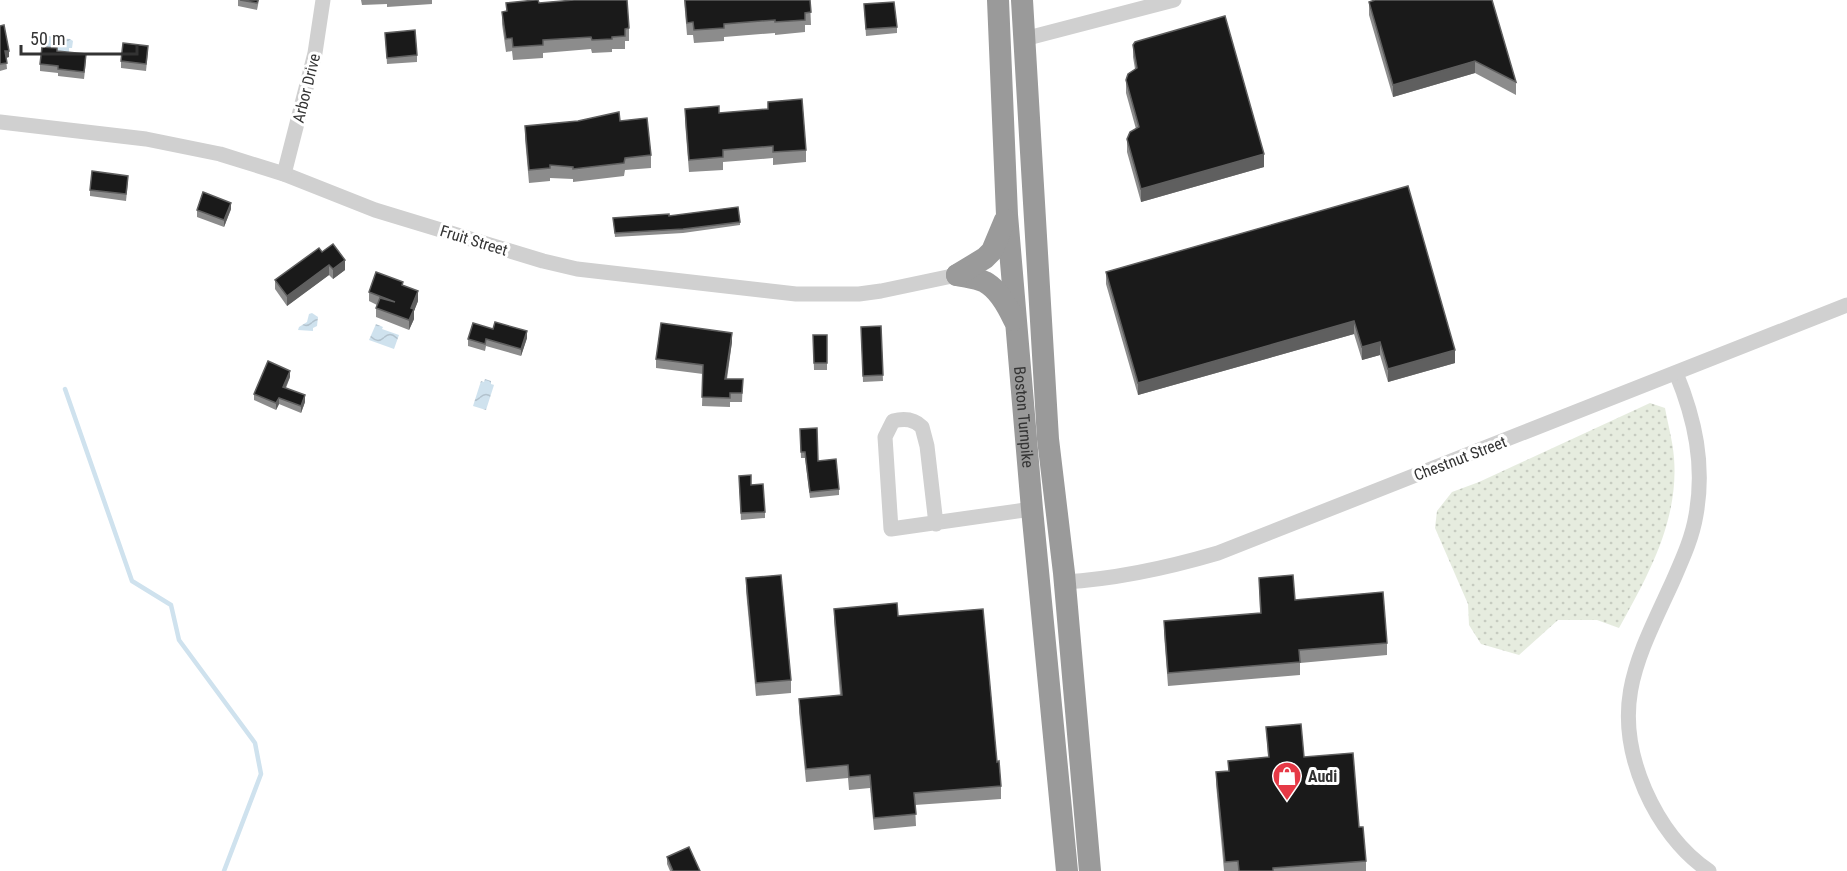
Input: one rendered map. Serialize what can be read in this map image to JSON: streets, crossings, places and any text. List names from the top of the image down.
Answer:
{
  "streets": {
    "highway": ["Boston Turnpike"],
    "street": ["Arbor Drive", "Fruit Street", "Chestnut Street"]
  },
  "crossings": [
    ["Arbor Drive", "Fruit Street"],
    ["Boston Turnpike", "Chestnut Street"]
  ],
  "places": {
    "shop": ["Audi"]
  },
  "scale_bar": "50 m"
}
